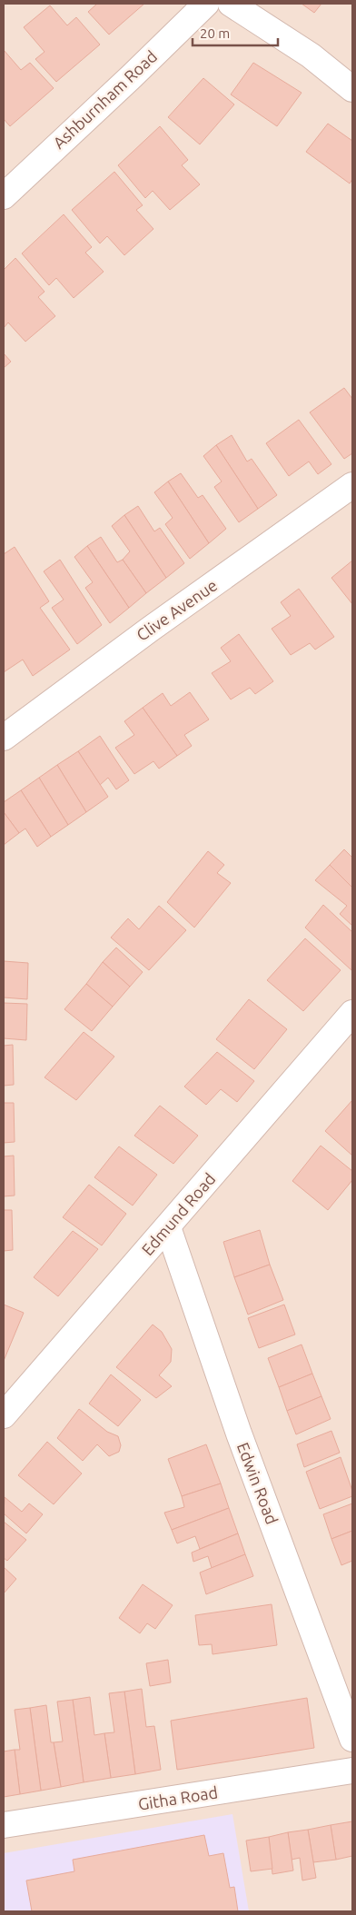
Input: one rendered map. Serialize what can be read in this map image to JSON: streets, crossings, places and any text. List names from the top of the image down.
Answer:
{
  "streets": {
    "street": [
      "Ashburnham Road",
      "Clive Avenue",
      "Edmund Road",
      "Edwin Road",
      "Githa Road"
    ]
  },
  "crossings": [
    ["Edmund Road", "Edwin Road"]
  ],
  "scale_bar": "20 m"
}
